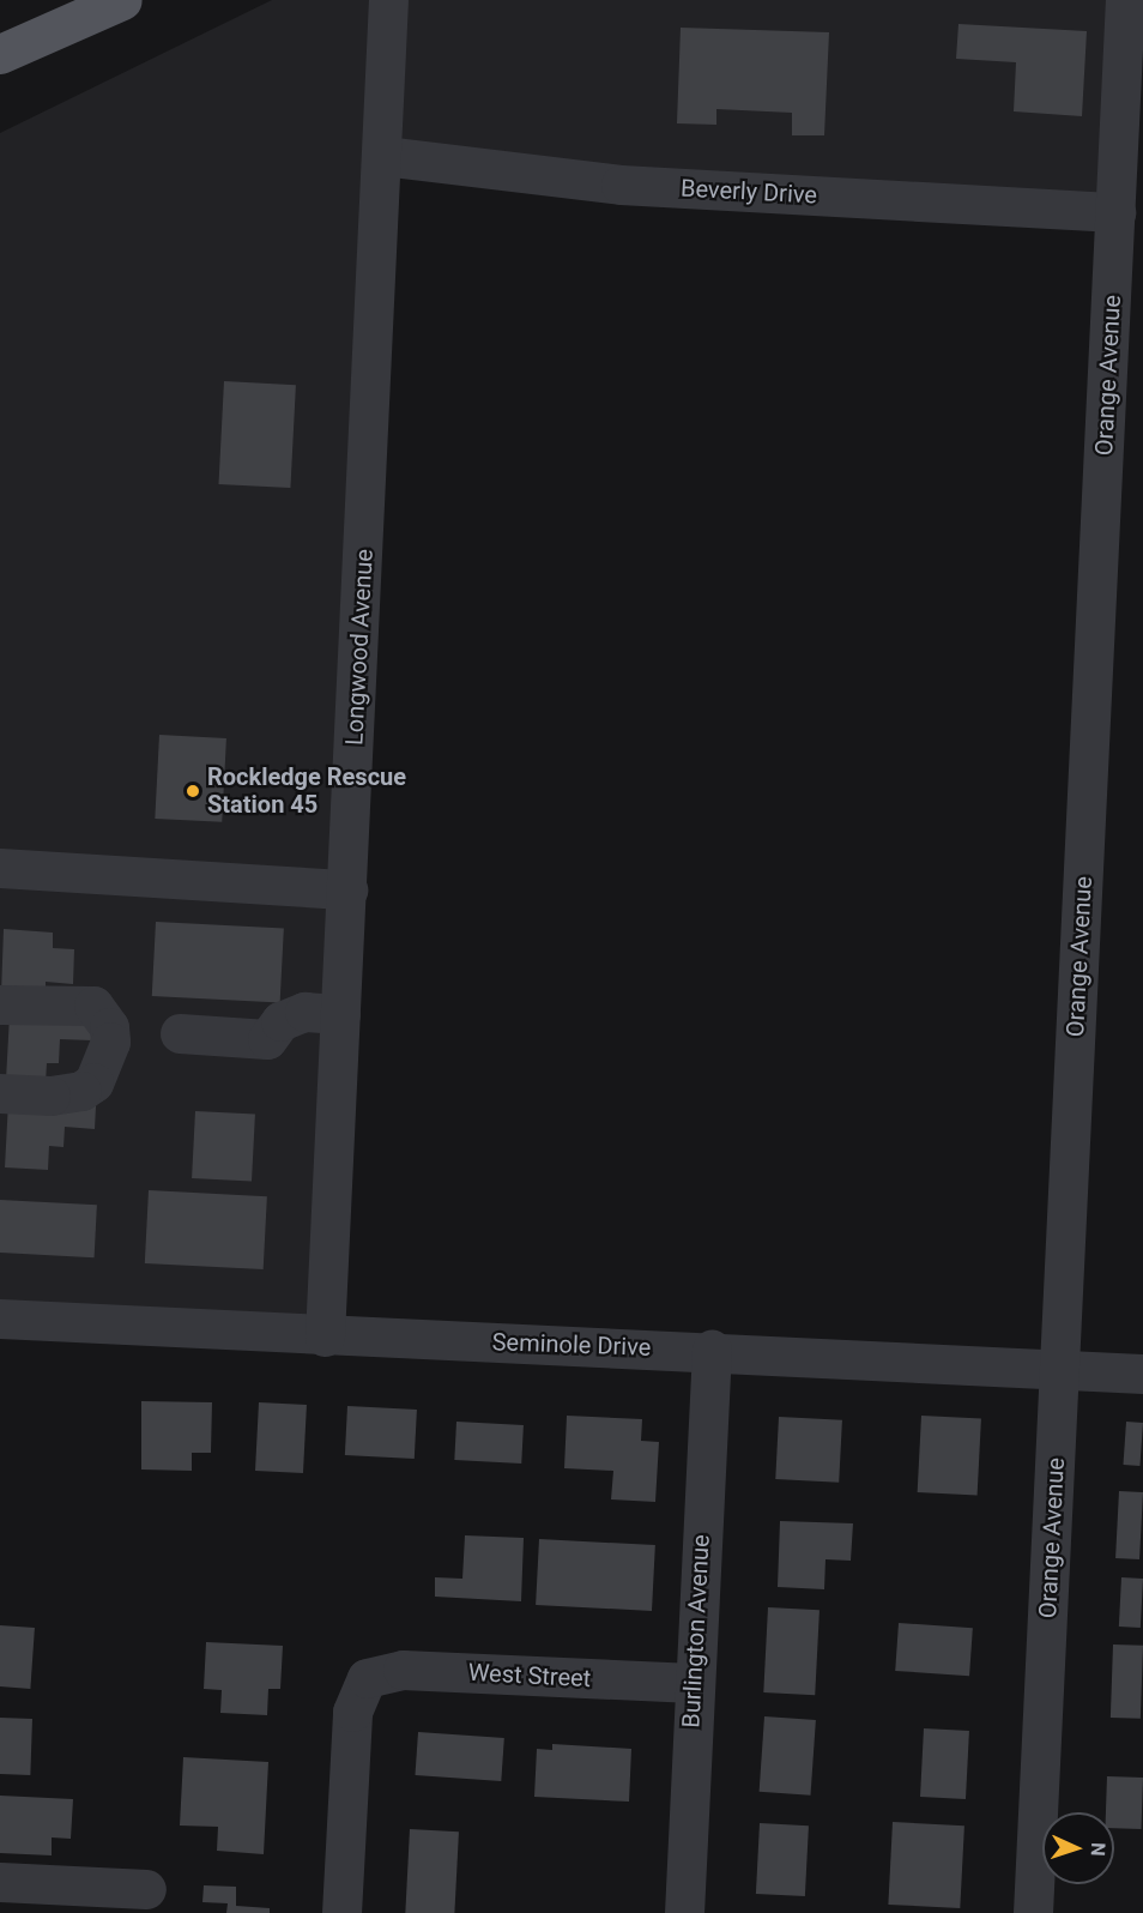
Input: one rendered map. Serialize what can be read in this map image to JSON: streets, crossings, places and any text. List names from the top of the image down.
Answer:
{
  "streets": {
    "street": [
      "Beverly Drive",
      "Orange Avenue",
      "Longwood Avenue",
      "Seminole Drive",
      "Burlington Avenue",
      "West Street"
    ]
  },
  "crossings": [
    ["Beverly Drive", "Orange Avenue"],
    ["Beverly Drive", "Longwood Avenue"],
    ["Orange Avenue", "Seminole Drive"],
    ["Longwood Avenue", "Seminole Drive"],
    ["Seminole Drive", "Burlington Avenue"],
    ["Burlington Avenue", "West Street"]
  ],
  "places": ["Rockledge Rescue Station 45"],
  "north": "right"
}
